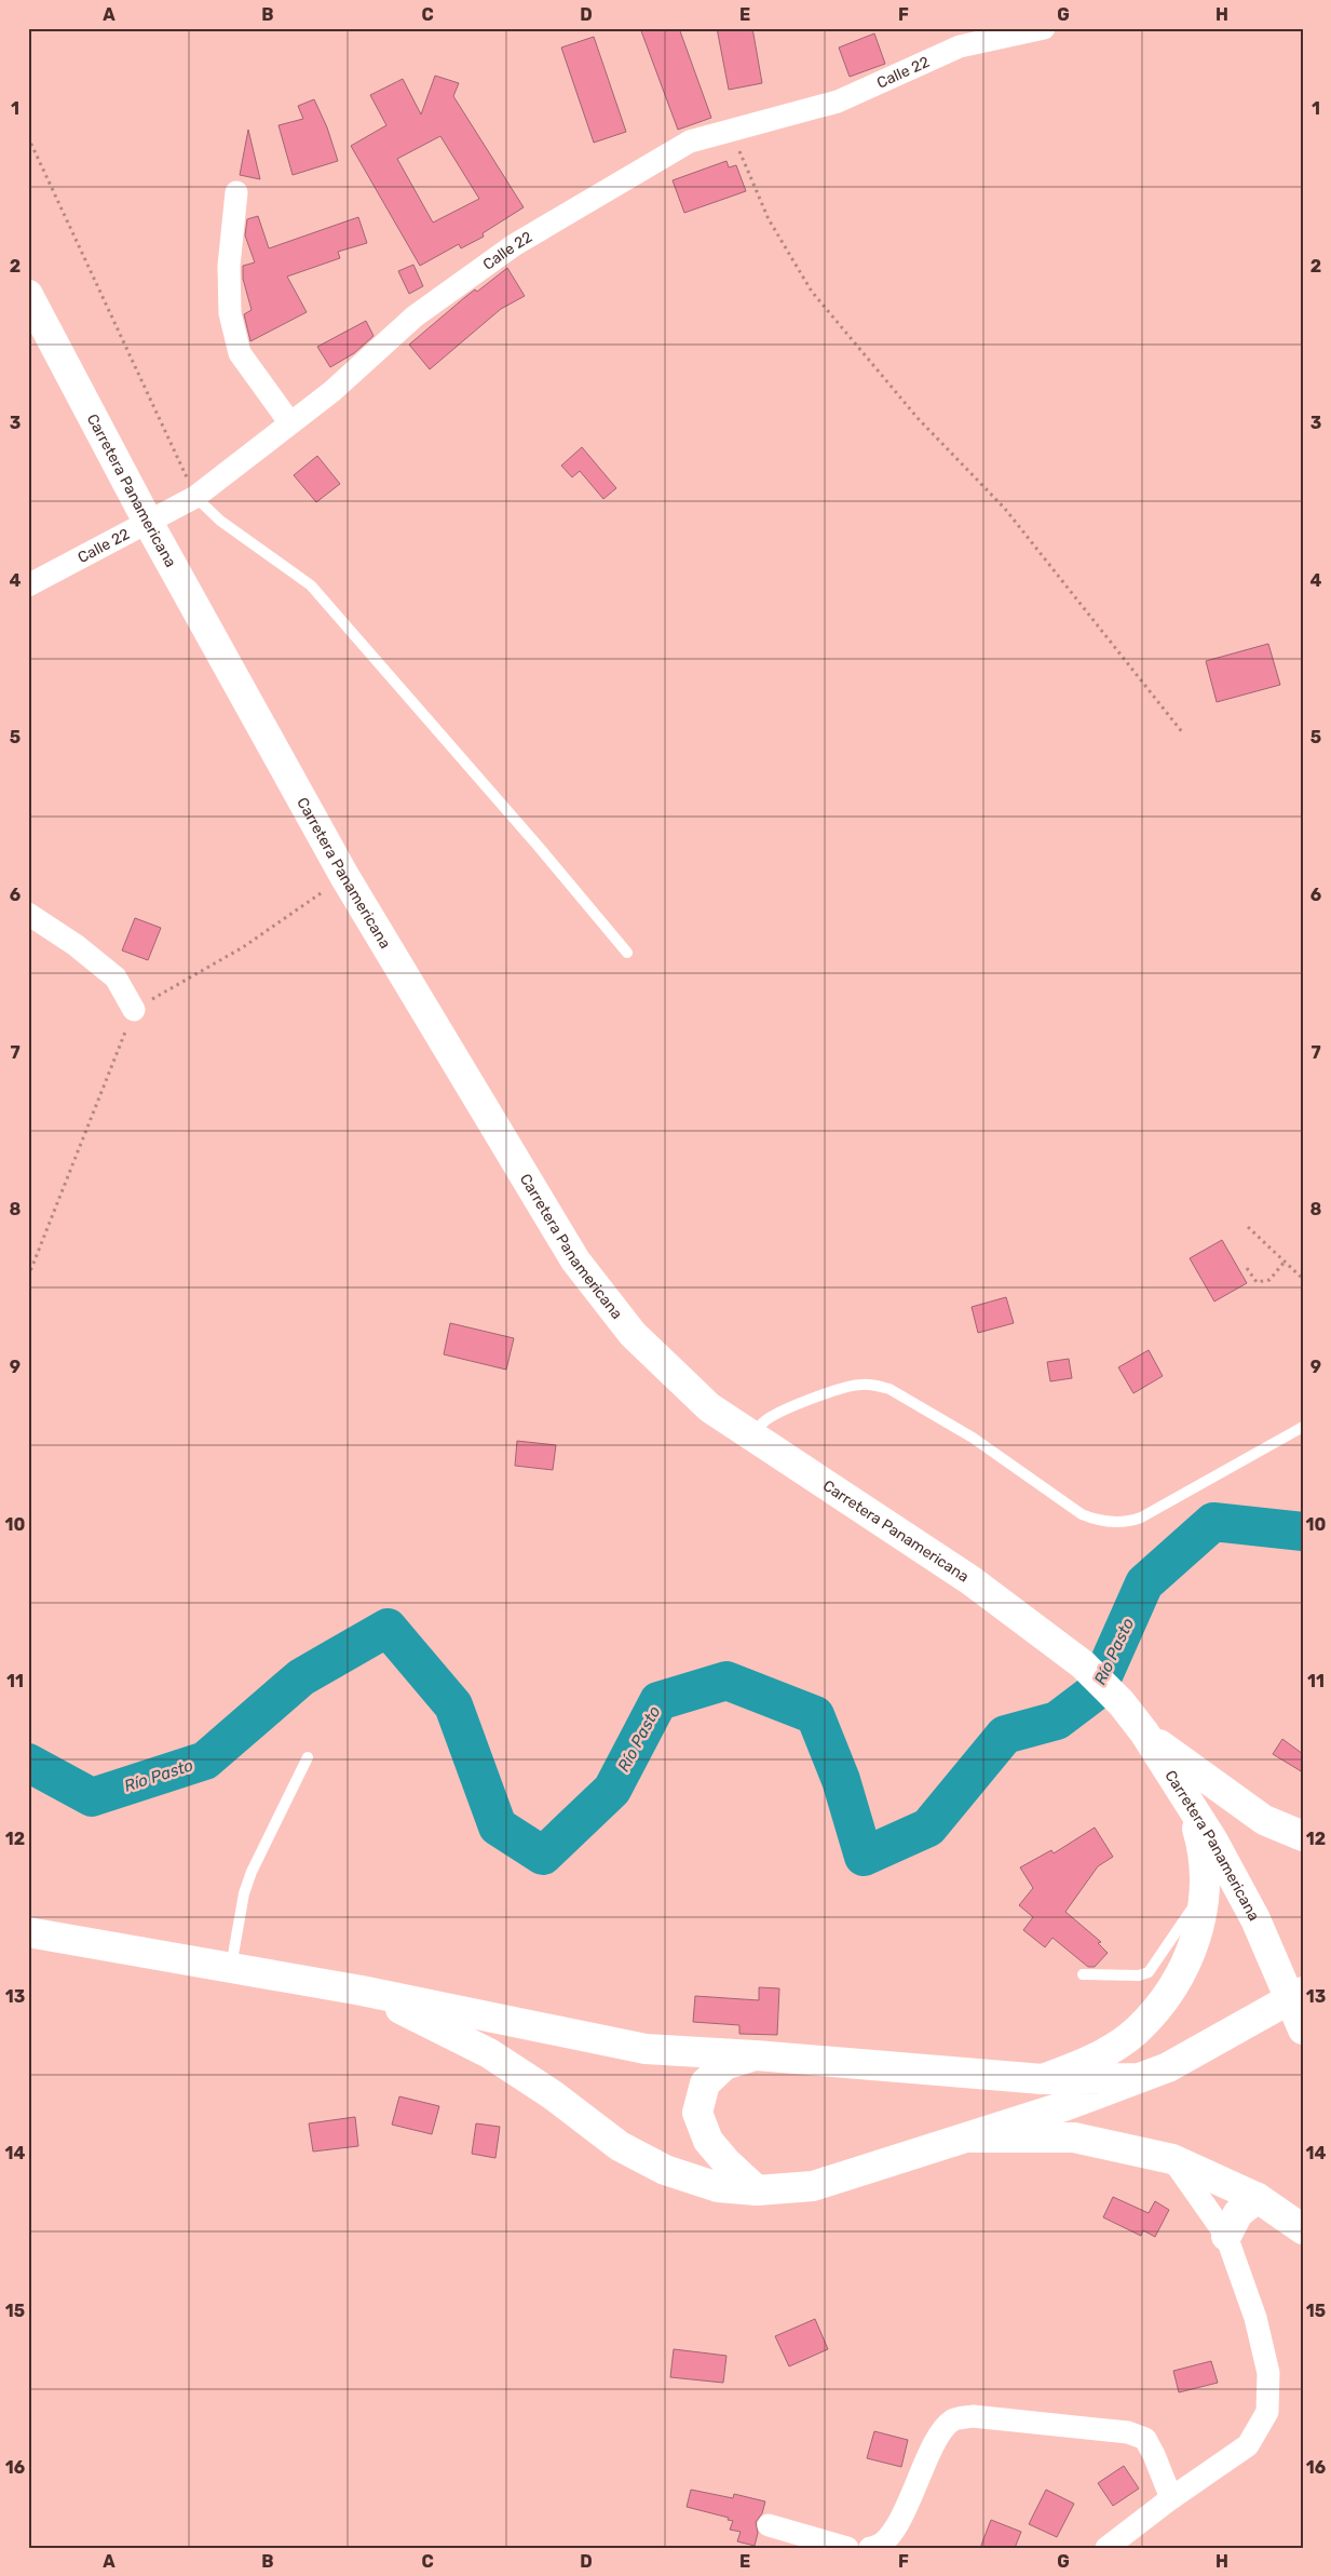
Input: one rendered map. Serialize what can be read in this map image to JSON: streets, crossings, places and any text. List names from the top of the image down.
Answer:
{
  "streets": {
    "main road": ["Carretera Panamericana"],
    "street": ["Calle 22"]
  },
  "crossings": [
    ["Calle 22", "Carretera Panamericana"]
  ],
  "water": ["Río Pasto"],
  "grid": {
    "columns": [
      "A",
      "B",
      "C",
      "D",
      "E",
      "F",
      "G",
      "H"
    ],
    "rows": [
      "1",
      "2",
      "3",
      "4",
      "5",
      "6",
      "7",
      "8",
      "9",
      "10",
      "11",
      "12",
      "13",
      "14",
      "15",
      "16"
    ]
  }
}
